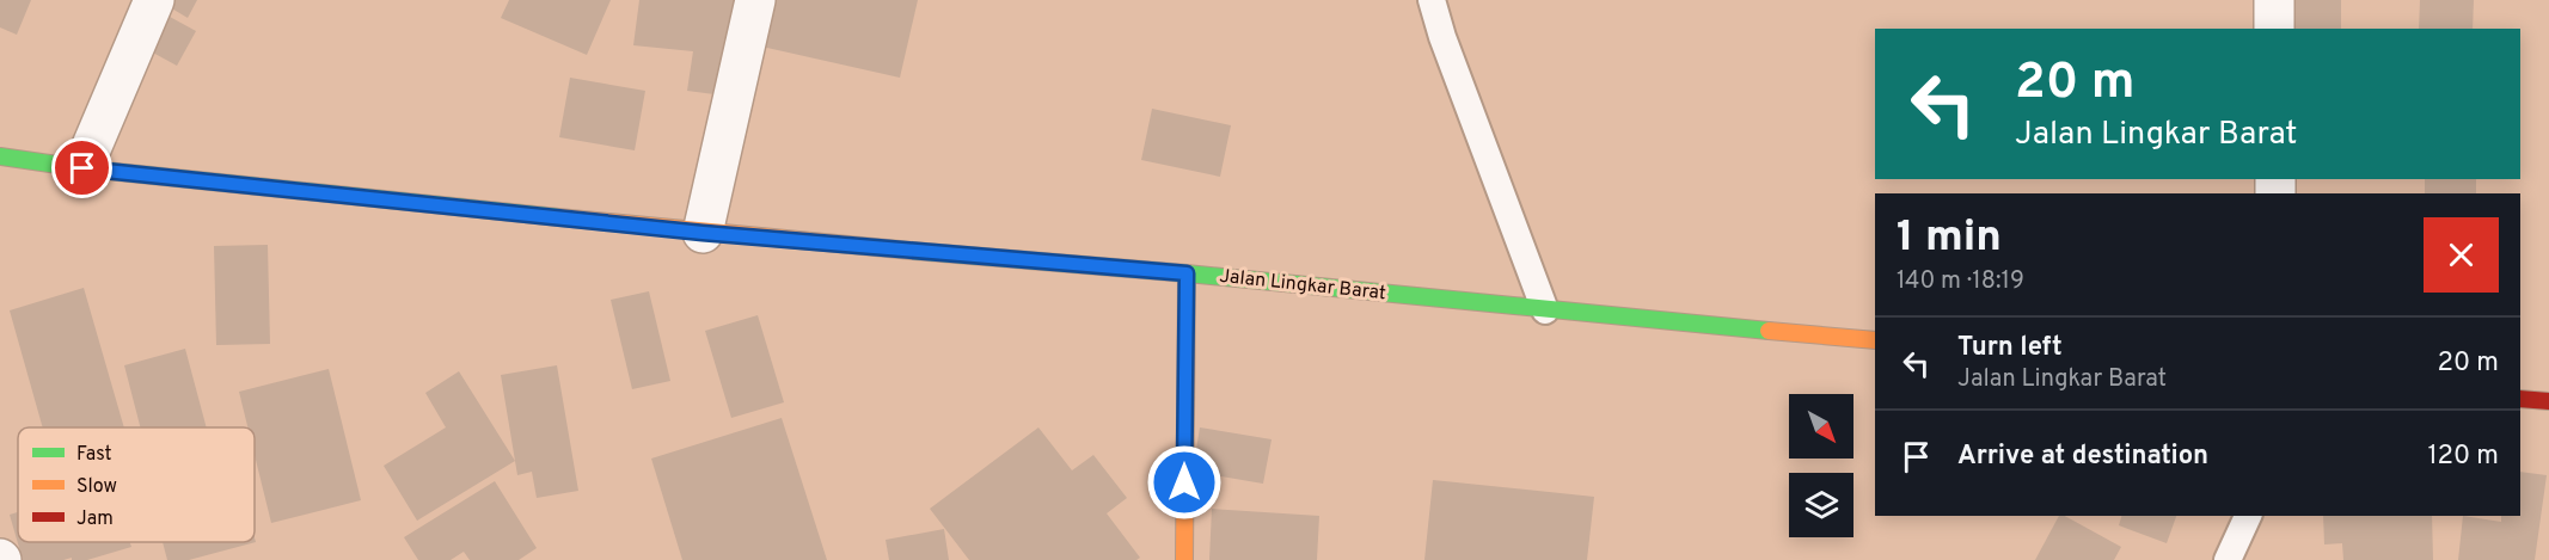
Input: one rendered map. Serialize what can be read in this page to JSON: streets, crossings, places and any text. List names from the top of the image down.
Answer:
{
  "streets": {
    "main road": ["Jalan Lingkar Barat"]
  },
  "legend": ["Fast", "Slow", "Jam"],
  "north": "bottom right",
  "page": {
    "turn": ["20 m", "Jalan Lingkar Barat"],
    "heading": ["1 min", "140 m · 18:19"],
    "list": [
      {
        "name": "Turn left",
        "note": "Jalan Lingkar Barat",
        "value": "20 m"
      },
      {
        "name": "Arrive at destination",
        "value": "120 m"
      }
    ]
  }
}
